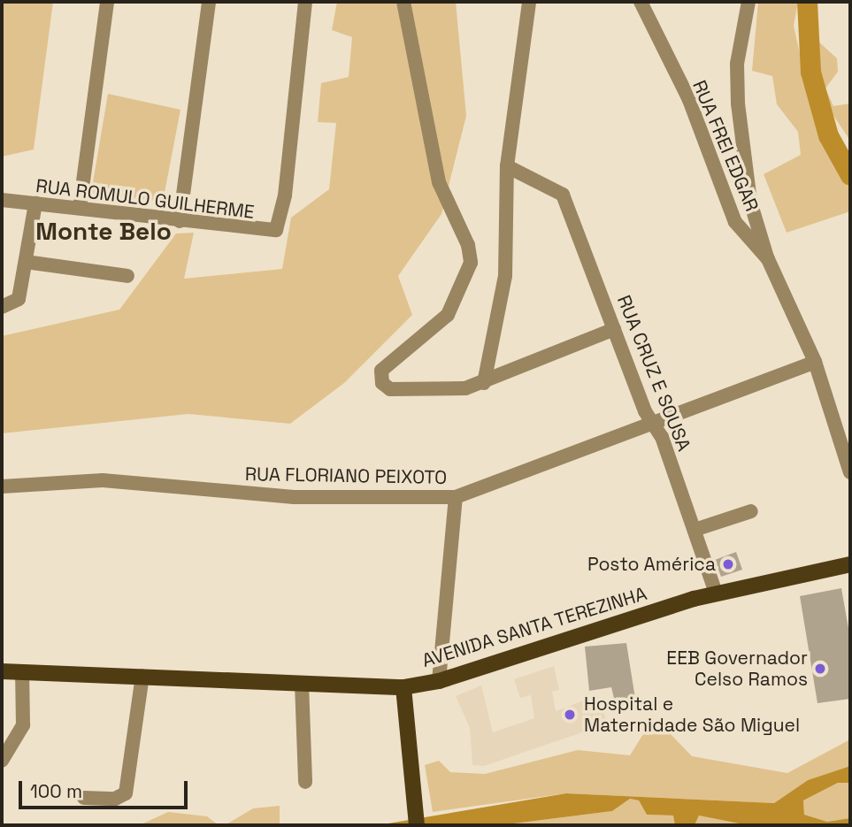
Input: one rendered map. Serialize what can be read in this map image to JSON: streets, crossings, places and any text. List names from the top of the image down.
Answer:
{
  "streets": {
    "main road": ["AVENIDA SANTA TEREZINHA"],
    "street": [
      "RUA FREI EDGAR",
      "RUA ROMULO GUILHERME",
      "RUA CRUZ E SOUSA",
      "RUA FLORIANO PEIXOTO"
    ]
  },
  "crossings": [
    ["RUA FREI EDGAR", "RUA FLORIANO PEIXOTO"],
    ["RUA CRUZ E SOUSA", "RUA FLORIANO PEIXOTO"],
    ["RUA CRUZ E SOUSA", "AVENIDA SANTA TEREZINHA"]
  ],
  "districts": ["Monte Belo"],
  "places": ["Posto América", "EEB Governador Celso Ramos", "Hospital e Maternidade São Miguel"],
  "scale_bar": "100 m"
}
